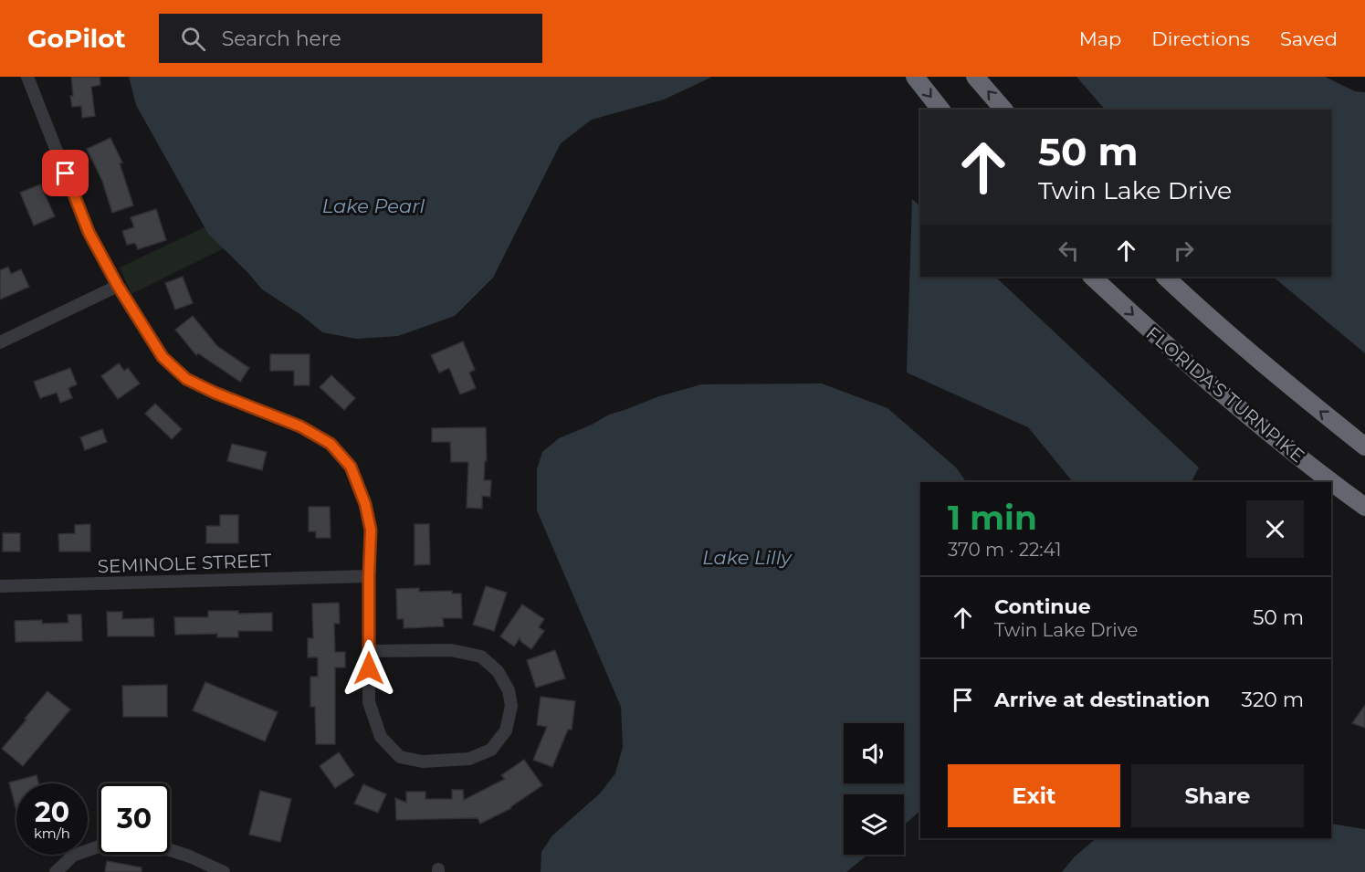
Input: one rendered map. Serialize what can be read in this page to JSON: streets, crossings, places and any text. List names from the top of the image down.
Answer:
{
  "streets": {
    "highway": ["FLORIDA'S TURNPIKE"],
    "street": ["SEMINOLE STREET"]
  },
  "water": ["Lake Pearl", "Lake Lilly"],
  "page": {
    "header": "GoPilot",
    "search": "Search here",
    "nav": ["Map", "Directions", "Saved"],
    "turn": ["50 m", "Twin Lake Drive"],
    "heading": ["1 min", "370 m · 22:41"],
    "list": [
      {
        "name": "Continue",
        "note": "Twin Lake Drive",
        "value": "50 m"
      },
      {
        "name": "Arrive at destination",
        "value": "320 m"
      }
    ],
    "buttons": ["Exit", "Share"],
    "speed": "20 km/h",
    "limit": "30"
  }
}
